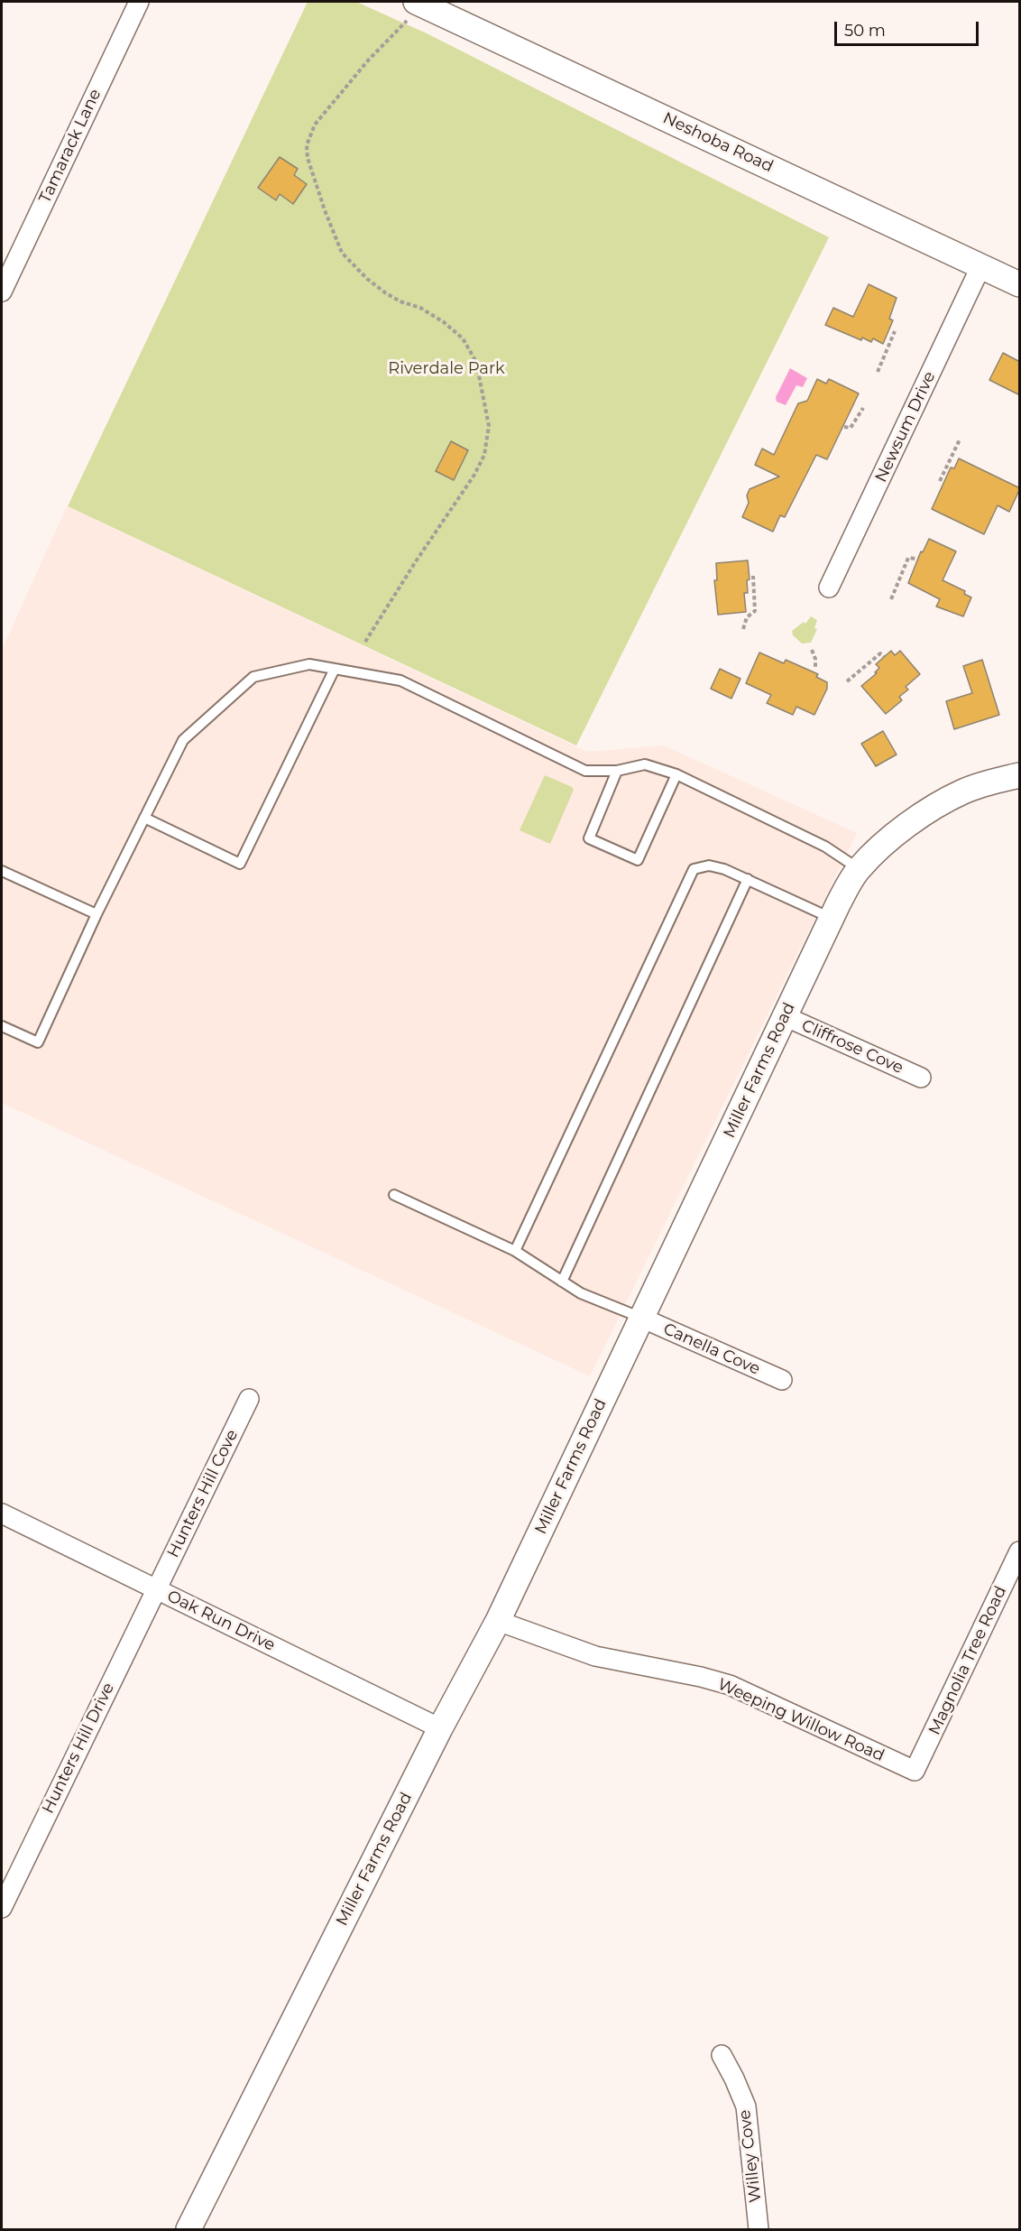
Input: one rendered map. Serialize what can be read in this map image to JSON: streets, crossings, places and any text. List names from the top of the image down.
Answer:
{
  "streets": {
    "street": [
      "Neshoba Road",
      "Tamarack Lane",
      "Newsum Drive",
      "Cliffrose Cove",
      "Miller Farms Road",
      "Canella Cove",
      "Hunters Hill Cove",
      "Oak Run Drive",
      "Magnolia Tree Road",
      "Weeping Willow Road",
      "Hunters Hill Drive",
      "Willey Cove"
    ]
  },
  "crossings": [
    ["Neshoba Road", "Newsum Drive"],
    ["Cliffrose Cove", "Miller Farms Road"],
    ["Miller Farms Road", "Canella Cove"],
    ["Miller Farms Road", "Oak Run Drive"],
    ["Miller Farms Road", "Weeping Willow Road"],
    ["Hunters Hill Cove", "Oak Run Drive"],
    ["Hunters Hill Cove", "Hunters Hill Drive"],
    ["Oak Run Drive", "Hunters Hill Drive"],
    ["Magnolia Tree Road", "Weeping Willow Road"]
  ],
  "parks": ["Riverdale Park"],
  "scale_bar": "50 m"
}
